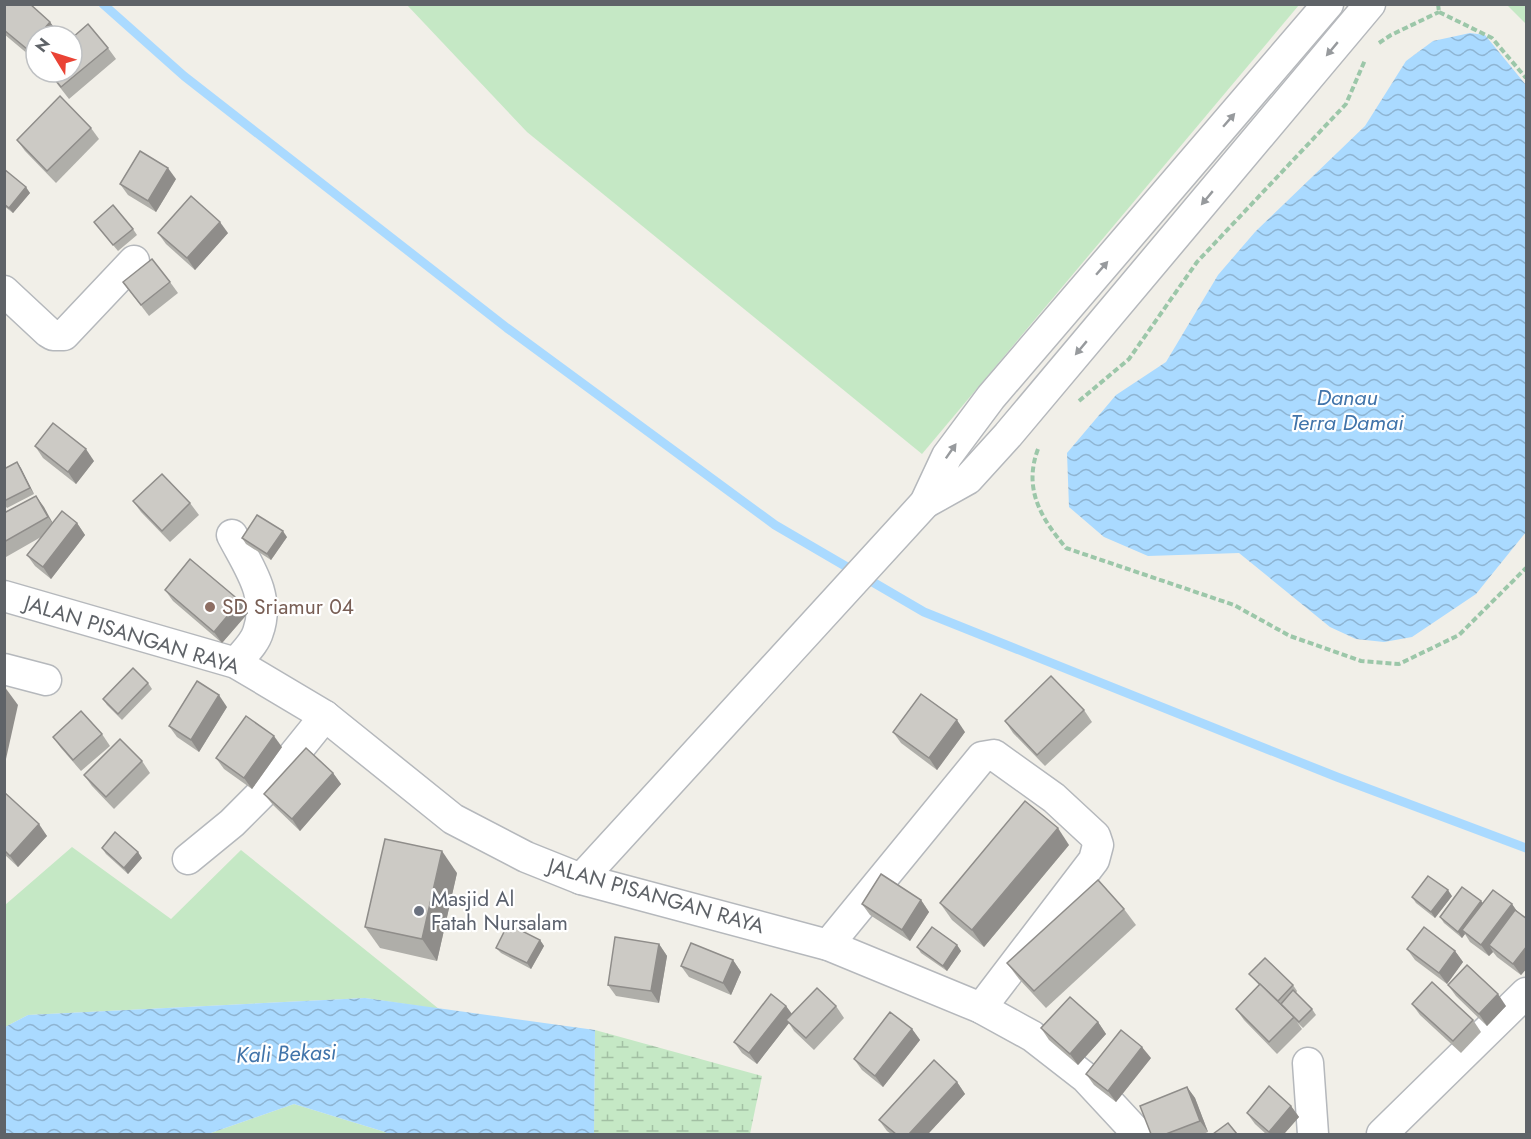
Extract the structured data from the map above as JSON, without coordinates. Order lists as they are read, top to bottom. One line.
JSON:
{"streets":{"street":["JALAN PISANGAN RAYA"]},"water":["Danau Terra Damai","Kali Bekasi"],"places":["SD Sriamur 04","Masjid Al Fatah Nursalam"],"north":"top left"}
